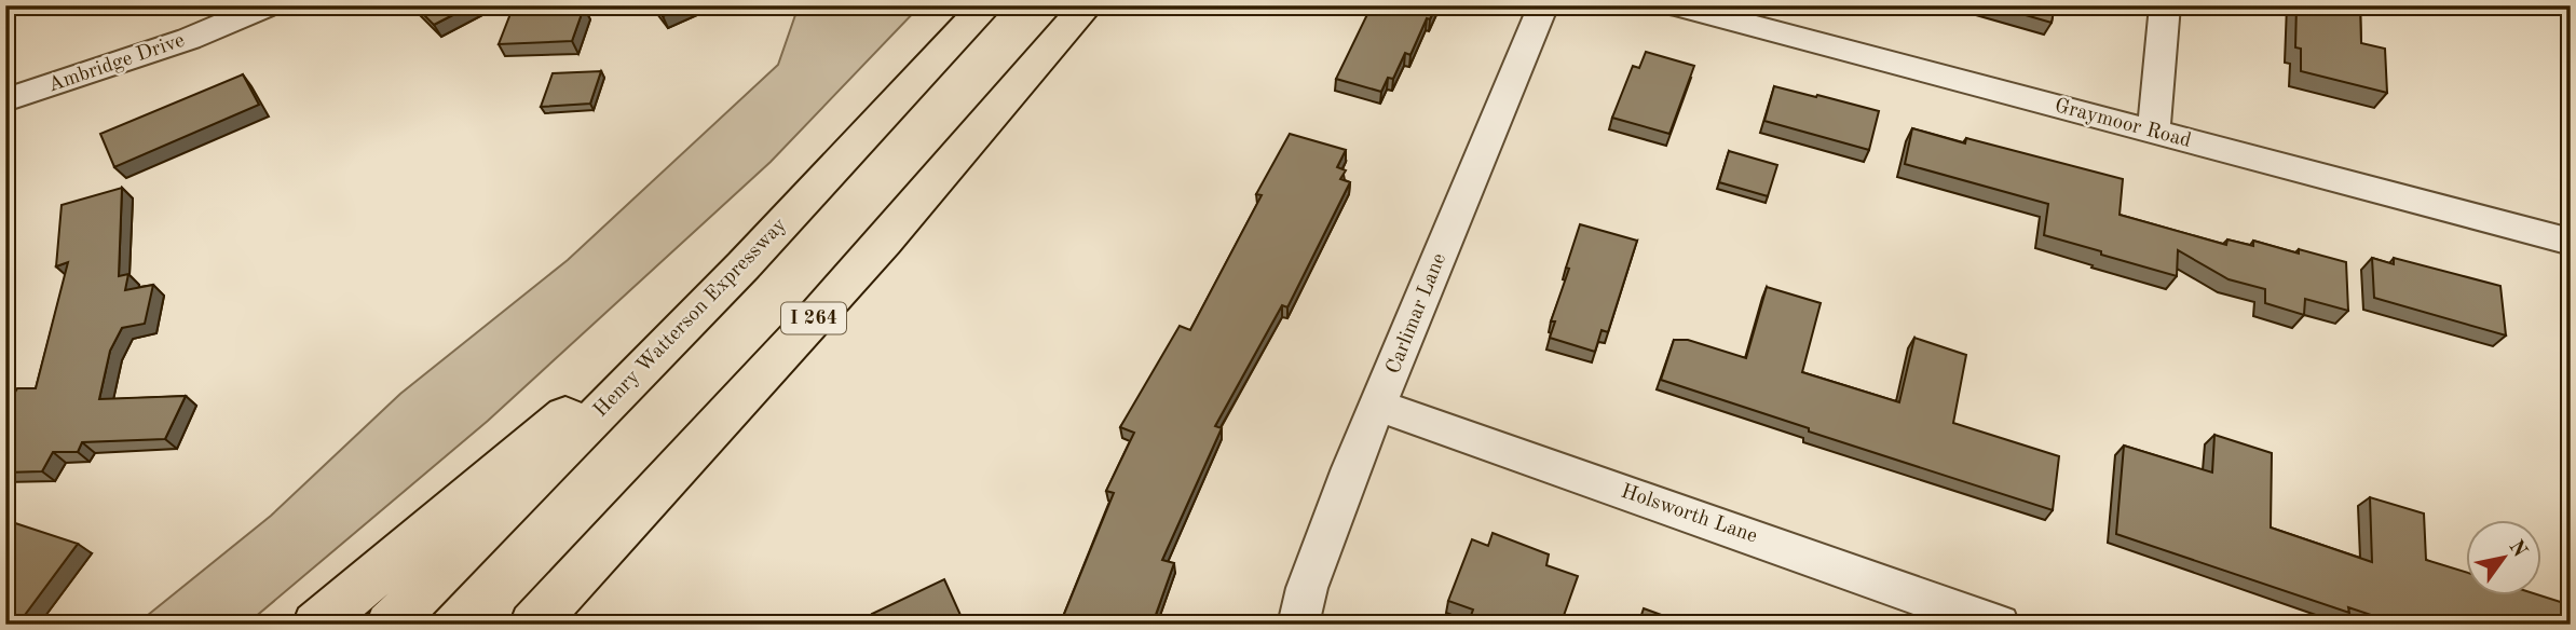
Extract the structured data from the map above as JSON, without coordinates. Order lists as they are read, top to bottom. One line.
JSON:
{"streets":{"highway":["Henry Watterson Expressway","I 264"],"street":["Ambridge Drive","Graymoor Road","Carlimar Lane","Holsworth Lane"]},"crossings":[["Carlimar Lane","Holsworth Lane"]],"north":"top right"}
